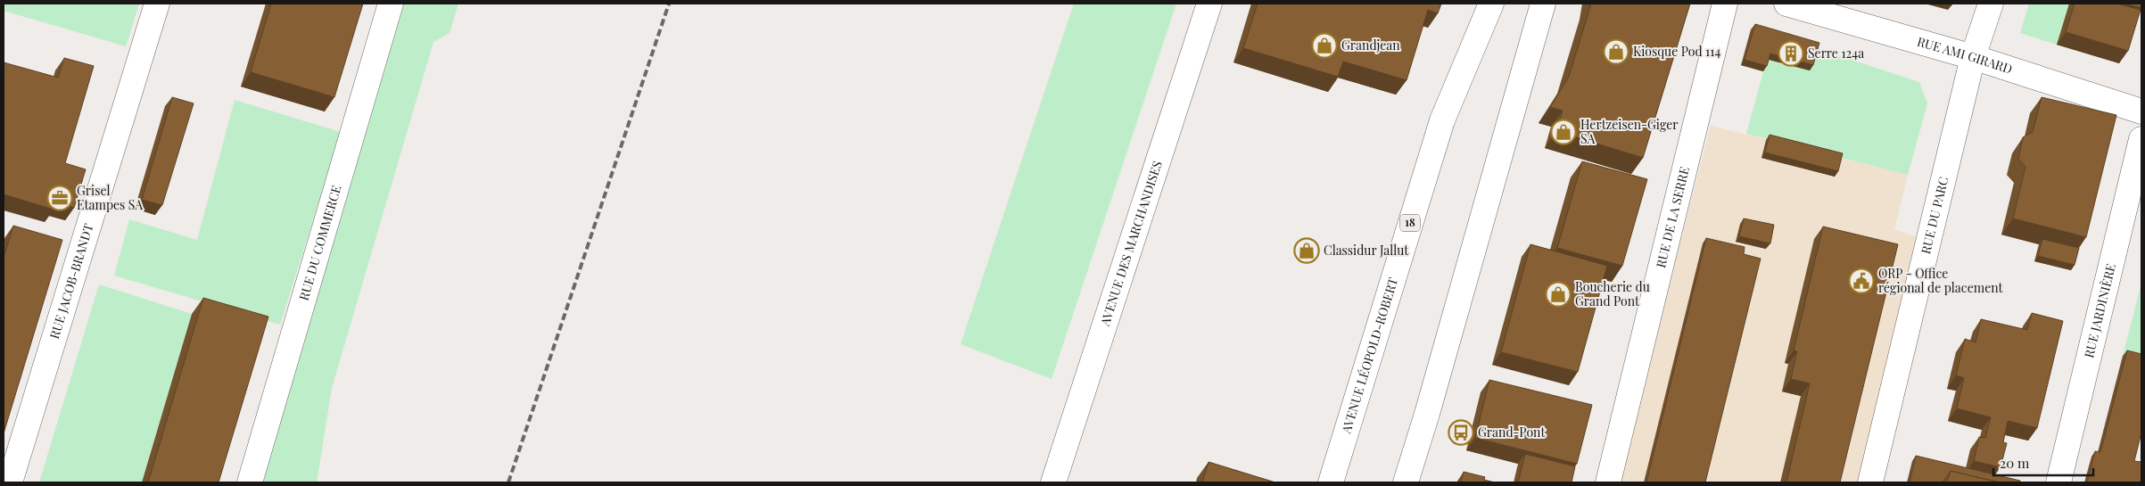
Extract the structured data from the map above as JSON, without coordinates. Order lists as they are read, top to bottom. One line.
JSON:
{"streets":{"street":["RUE AMI GIRARD","RUE DE LA SERRE","RUE DU PARC","18","AVENUE DES MARCHANDISES","RUE DU COMMERCE","RUE JACOB-BRANDT","RUE JARDINIÈRE","AVENUE LÉOPOLD-ROBERT"]},"crossings":[["RUE AMI GIRARD","RUE DU PARC"]],"places":{"shop":["Grandjean","Kiosque Pod 114","Hertzeisen-Giger SA","Classidur Jallut","Boucherie du Grand Pont"],"building":["Serre 124a"],"office":["Grisel Etampes SA"],"public building":["ORP - Office régional de placement"],"bus stop":["Grand-Pont"]},"scale_bar":"20 m"}
